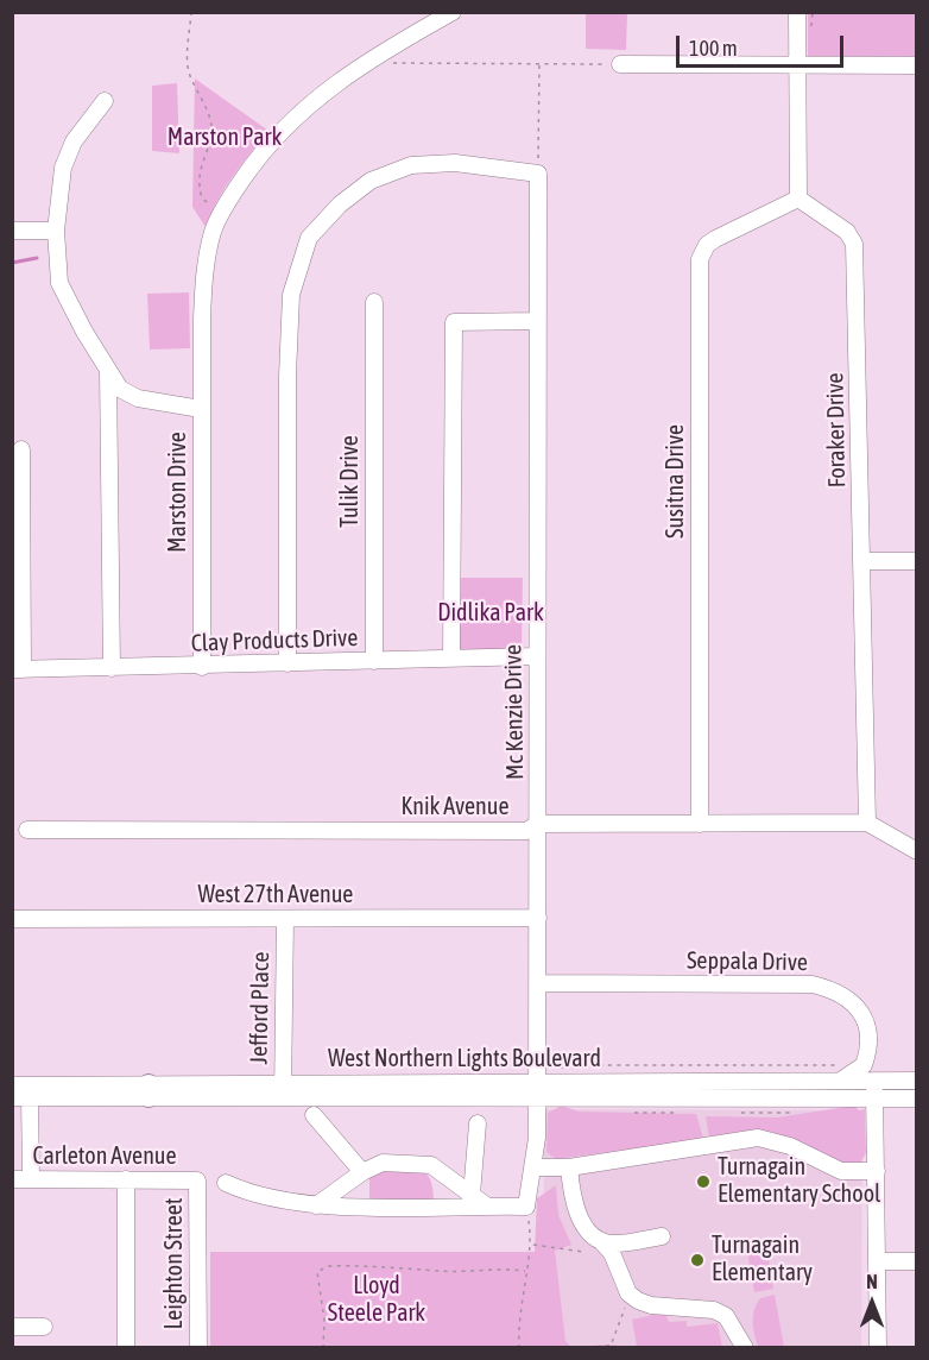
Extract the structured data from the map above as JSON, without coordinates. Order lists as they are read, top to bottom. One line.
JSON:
{"streets":{"street":["Foraker Drive","Tulik Drive","Susitna Drive","Marston Drive","Clay Products Drive","Mc Kenzie Drive","Knik Avenue","West 27th Avenue","Seppala Drive","Jefford Place","West Northern Lights Boulevard","Carleton Avenue","Leighton Street"]},"crossings":[["Foraker Drive","Susitna Drive"],["Foraker Drive","Knik Avenue"],["Tulik Drive","Clay Products Drive"],["Susitna Drive","Knik Avenue"],["Marston Drive","Clay Products Drive"],["Clay Products Drive","Mc Kenzie Drive"],["Mc Kenzie Drive","Knik Avenue"],["Mc Kenzie Drive","West 27th Avenue"],["Mc Kenzie Drive","Seppala Drive"],["Mc Kenzie Drive","West Northern Lights Boulevard"],["West 27th Avenue","Jefford Place"],["Seppala Drive","West Northern Lights Boulevard"],["Jefford Place","West Northern Lights Boulevard"],["Carleton Avenue","Leighton Street"]],"parks":["Marston Park","Didlika Park","Lloyd Steele Park"],"places":["Turnagain Elementary School","Turnagain Elementary"],"scale_bar":"100 m","north":"top"}
